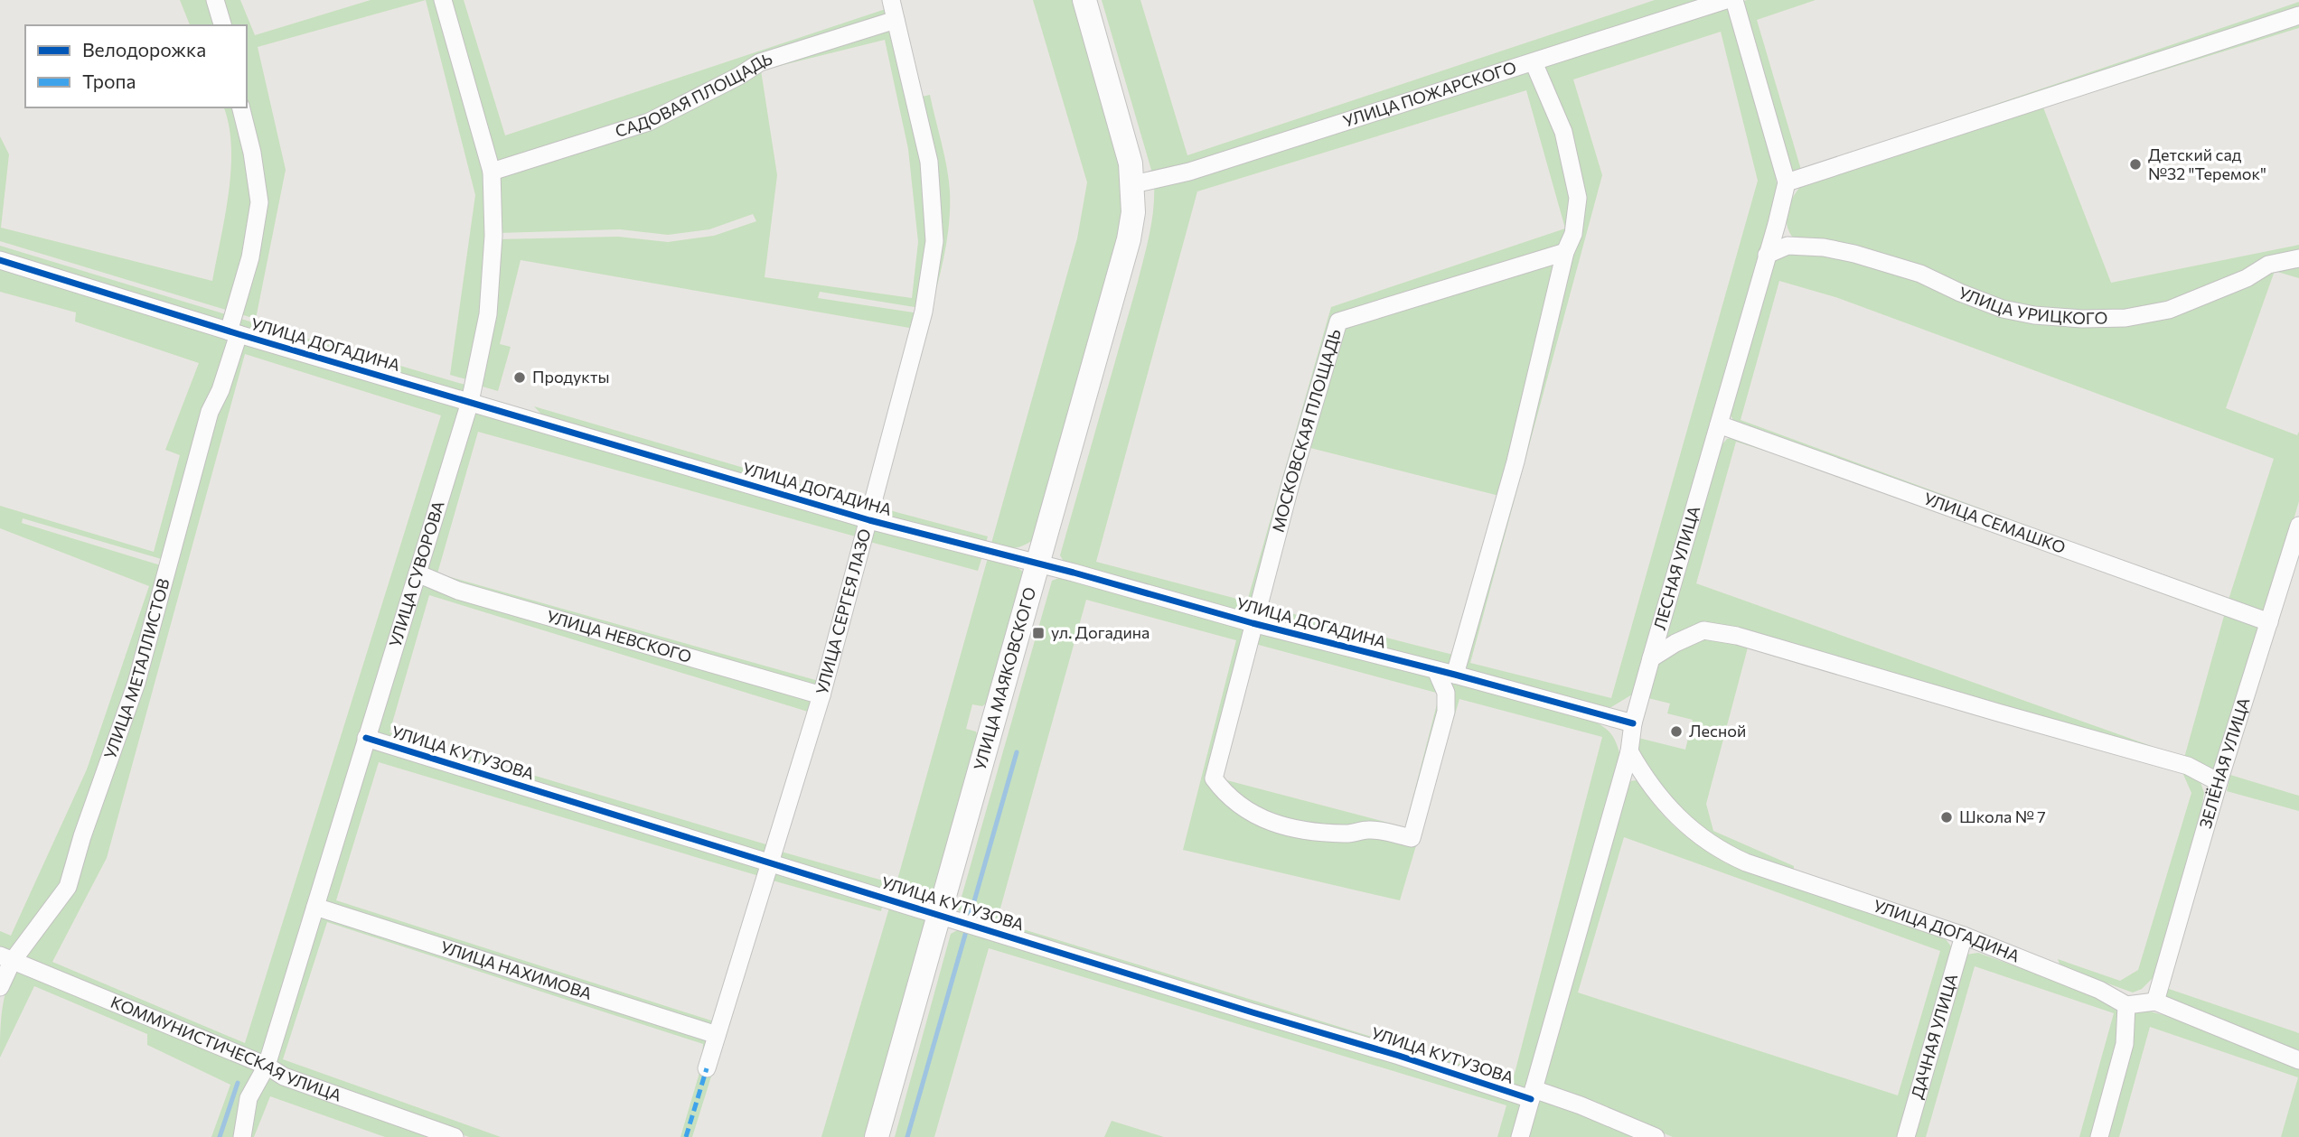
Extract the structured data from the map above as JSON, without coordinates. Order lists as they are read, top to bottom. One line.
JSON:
{"streets":{"main road":["УЛИЦА МАЯКОВСКОГО"],"street":["УЛИЦА ПОЖАРСКОГО","САДОВАЯ ПЛОЩАДЬ","УЛИЦА УРИЦКОГО","УЛИЦА ДОГАДИНА","МОСКОВСКАЯ ПЛОЩАДЬ","УЛИЦА СЕМАШКО","ЛЕСНАЯ УЛИЦА","УЛИЦА СУВОРОВА","УЛИЦА СЕРГЕЯ ЛАЗО","УЛИЦА НЕВСКОГО","УЛИЦА МЕТАЛЛИСТОВ","УЛИЦА КУТУЗОВА","ЗЕЛЁНАЯ УЛИЦА","УЛИЦА НАХИМОВА","ДАЧНАЯ УЛИЦА","КОММУНИСТИЧЕСКАЯ УЛИЦА"]},"crossings":[["УЛИЦА ПОЖАРСКОГО","УЛИЦА МАЯКОВСКОГО"],["САДОВАЯ ПЛОЩАДЬ","УЛИЦА СУВОРОВА"],["САДОВАЯ ПЛОЩАДЬ","УЛИЦА СЕРГЕЯ ЛАЗО"],["УЛИЦА УРИЦКОГО","ЛЕСНАЯ УЛИЦА"],["УЛИЦА ДОГАДИНА","МОСКОВСКАЯ ПЛОЩАДЬ"],["УЛИЦА ДОГАДИНА","ЛЕСНАЯ УЛИЦА"],["УЛИЦА ДОГАДИНА","УЛИЦА СУВОРОВА"],["УЛИЦА ДОГАДИНА","УЛИЦА СЕРГЕЯ ЛАЗО"],["УЛИЦА ДОГАДИНА","УЛИЦА МЕТАЛЛИСТОВ"],["УЛИЦА ДОГАДИНА","УЛИЦА МАЯКОВСКОГО"],["УЛИЦА ДОГАДИНА","ДАЧНАЯ УЛИЦА"],["УЛИЦА СЕМАШКО","ЛЕСНАЯ УЛИЦА"],["УЛИЦА СЕМАШКО","ЗЕЛЁНАЯ УЛИЦА"],["ЛЕСНАЯ УЛИЦА","УЛИЦА КУТУЗОВА"],["УЛИЦА СУВОРОВА","УЛИЦА НЕВСКОГО"],["УЛИЦА СУВОРОВА","УЛИЦА КУТУЗОВА"],["УЛИЦА СУВОРОВА","УЛИЦА НАХИМОВА"],["УЛИЦА СУВОРОВА","КОММУНИСТИЧЕСКАЯ УЛИЦА"],["УЛИЦА СЕРГЕЯ ЛАЗО","УЛИЦА НЕВСКОГО"],["УЛИЦА СЕРГЕЯ ЛАЗО","УЛИЦА КУТУЗОВА"],["УЛИЦА СЕРГЕЯ ЛАЗО","УЛИЦА НАХИМОВА"],["УЛИЦА МЕТАЛЛИСТОВ","КОММУНИСТИЧЕСКАЯ УЛИЦА"],["УЛИЦА МАЯКОВСКОГО","УЛИЦА КУТУЗОВА"]],"places":{"other":["Детский сад №32 \"Теремок\"","Продукты","Лесной","Школа № 7"],"transit":["ул. Догадина"]},"legend":["Велодорожка","Тропа"]}
